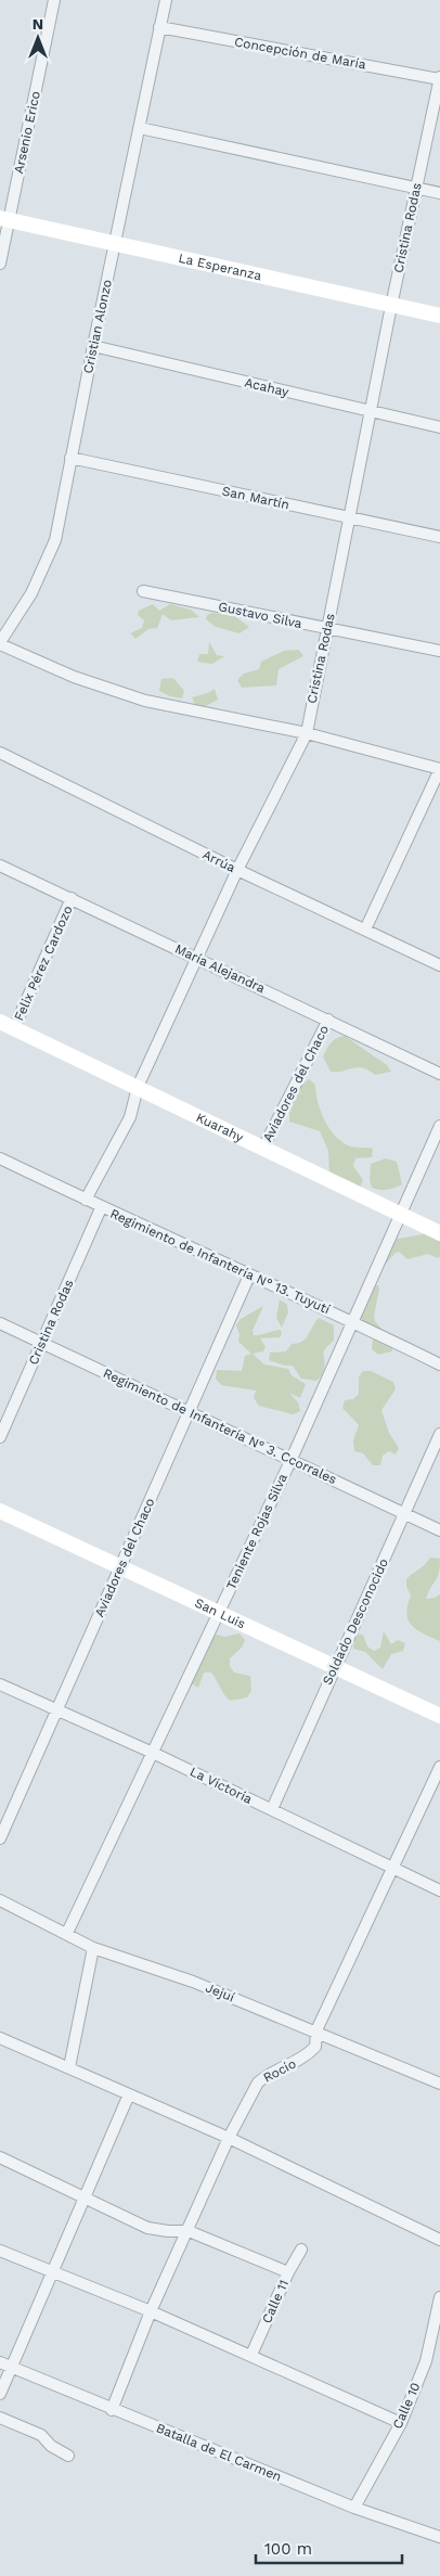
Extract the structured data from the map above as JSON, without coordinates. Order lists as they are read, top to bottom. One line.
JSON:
{"streets":{"street":["Concepción de María","Arsenio Erico","Cristina Rodas","La Esperanza","Cristian Alonzo","Acahay","San Martín","Gustavo Silva","Arrúa","Felix Pérez Cardozo","María Alejandra","Aviadores del Chaco","Kuarahy","Regimiento de Infantería N° 13. Tuyutí","Regimiento de Infantería N° 3. Ccorrales","Teniente Rojas Silva","San Luis","Soldado Desconocido","La Victoria","Jejuí","Rocío","Calle 11","Calle 10","Batalla de El Carmen"]},"crossings":[["Concepción de María","Cristina Rodas"],["Concepción de María","Cristian Alonzo"],["Arsenio Erico","La Esperanza"],["Cristina Rodas","La Esperanza"],["Cristina Rodas","Acahay"],["Cristina Rodas","San Martín"],["Cristina Rodas","Gustavo Silva"],["Cristina Rodas","Arrúa"],["Cristina Rodas","María Alejandra"],["Cristina Rodas","Kuarahy"],["Cristina Rodas","Regimiento de Infantería N° 13. Tuyutí"],["Cristina Rodas","Regimiento de Infantería N° 3. Ccorrales"],["La Esperanza","Cristian Alonzo"],["Cristian Alonzo","Acahay"],["Cristian Alonzo","San Martín"],["Felix Pérez Cardozo","María Alejandra"],["Felix Pérez Cardozo","Kuarahy"],["María Alejandra","Aviadores del Chaco"],["Aviadores del Chaco","Kuarahy"],["Aviadores del Chaco","Regimiento de Infantería N° 13. Tuyutí"],["Aviadores del Chaco","Regimiento de Infantería N° 3. Ccorrales"],["Aviadores del Chaco","San Luis"],["Aviadores del Chaco","La Victoria"],["Kuarahy","Teniente Rojas Silva"],["Regimiento de Infantería N° 13. Tuyutí","Teniente Rojas Silva"],["Regimiento de Infantería N° 3. Ccorrales","Teniente Rojas Silva"],["Regimiento de Infantería N° 3. Ccorrales","Soldado Desconocido"],["Teniente Rojas Silva","San Luis"],["Teniente Rojas Silva","La Victoria"],["Teniente Rojas Silva","Jejuí"],["San Luis","Soldado Desconocido"],["Soldado Desconocido","La Victoria"],["La Victoria","Rocío"],["Jejuí","Rocío"],["Rocío","Batalla de El Carmen"],["Calle 10","Batalla de El Carmen"]],"scale_bar":"100 m","north":"top"}
